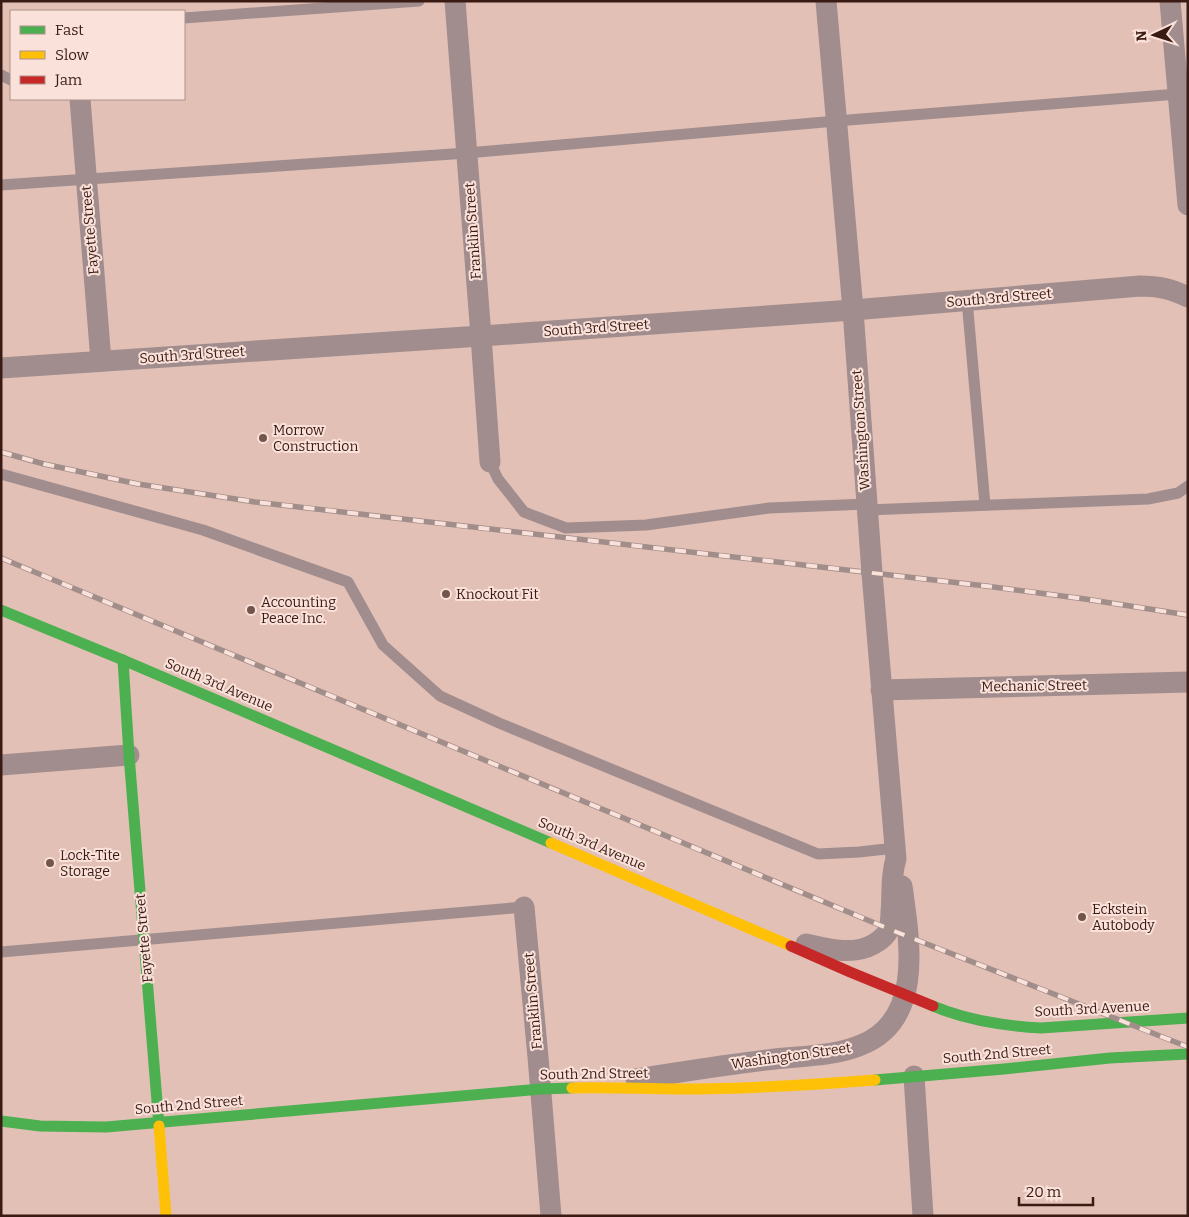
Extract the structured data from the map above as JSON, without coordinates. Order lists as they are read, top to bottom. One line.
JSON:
{"streets":{"main road":["Fayette Street","South 3rd Avenue","South 2nd Street"],"street":["Franklin Street","South 3rd Street","Washington Street","Mechanic Street"]},"crossings":[["Fayette Street","South 3rd Street"],["Fayette Street","South 3rd Avenue"],["Fayette Street","South 2nd Street"],["Franklin Street","South 3rd Street"],["Franklin Street","South 2nd Street"],["South 3rd Street","Washington Street"],["Washington Street","South 3rd Avenue"],["Washington Street","Mechanic Street"],["Washington Street","South 2nd Street"]],"places":["Morrow Construction","Knockout Fit","Accounting Peace Inc.","Lock-Tite Storage","Eckstein Autobody"],"legend":["Fast","Slow","Jam"],"scale_bar":"20 m","north":"left"}
